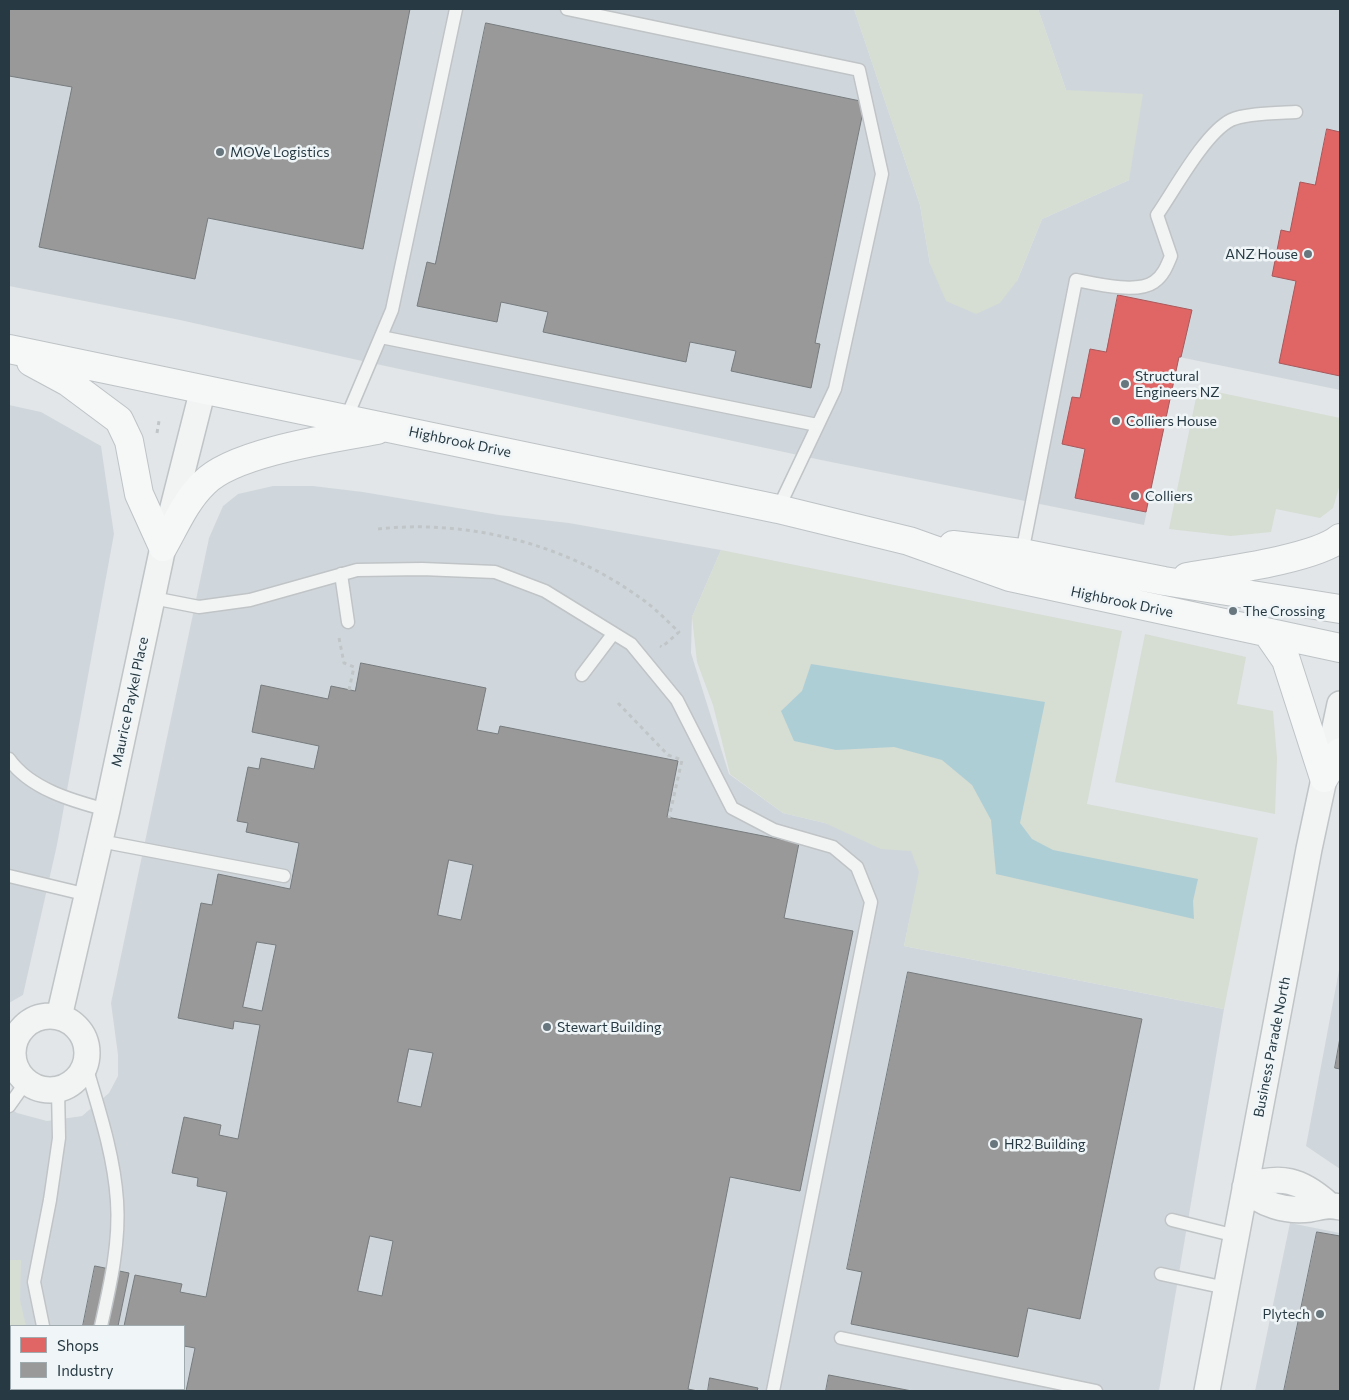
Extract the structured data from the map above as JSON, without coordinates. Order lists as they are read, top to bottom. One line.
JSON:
{"streets":{"main road":["Highbrook Drive"],"street":["Maurice Paykel Place","Business Parade North"]},"crossings":[["Highbrook Drive","Maurice Paykel Place"]],"places":["MOVe Logistics","ANZ House","Structural Engineers NZ","Colliers House","Colliers","The Crossing","Stewart Building","HR2 Building","Plytech"],"legend":["Shops","Industry"]}
